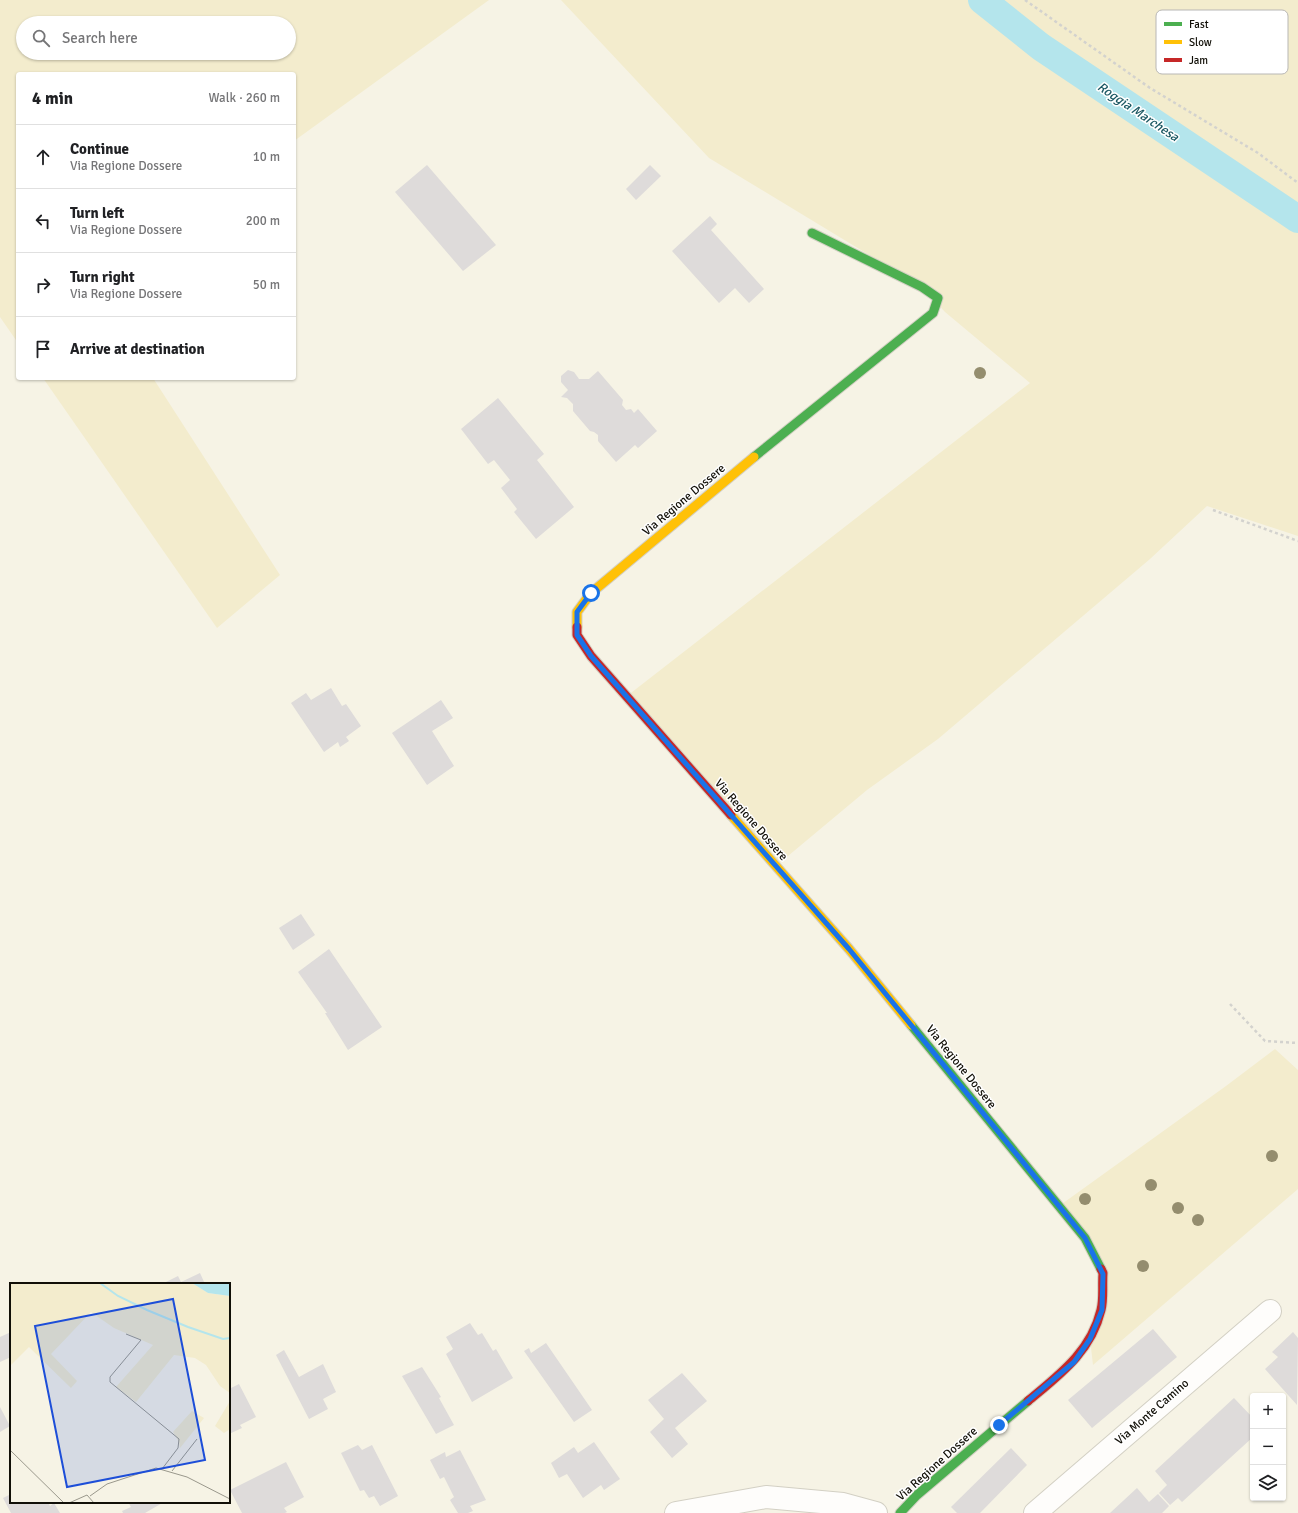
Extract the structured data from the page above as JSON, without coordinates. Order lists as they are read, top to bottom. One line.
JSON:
{"streets":{"street":["Via Regione Dossere","Via Monte Camino"]},"water":["Roggia Marchesa"],"legend":["Fast","Slow","Jam"],"page":{"search":"Search here","heading":["4 min","Walk · 260 m"],"list":[["Continue","Via Regione Dossere","10 m"],["Turn left","Via Regione Dossere","200 m"],["Turn right","Via Regione Dossere","50 m"],"Arrive at destination"],"map_buttons":["+","−"]}}
